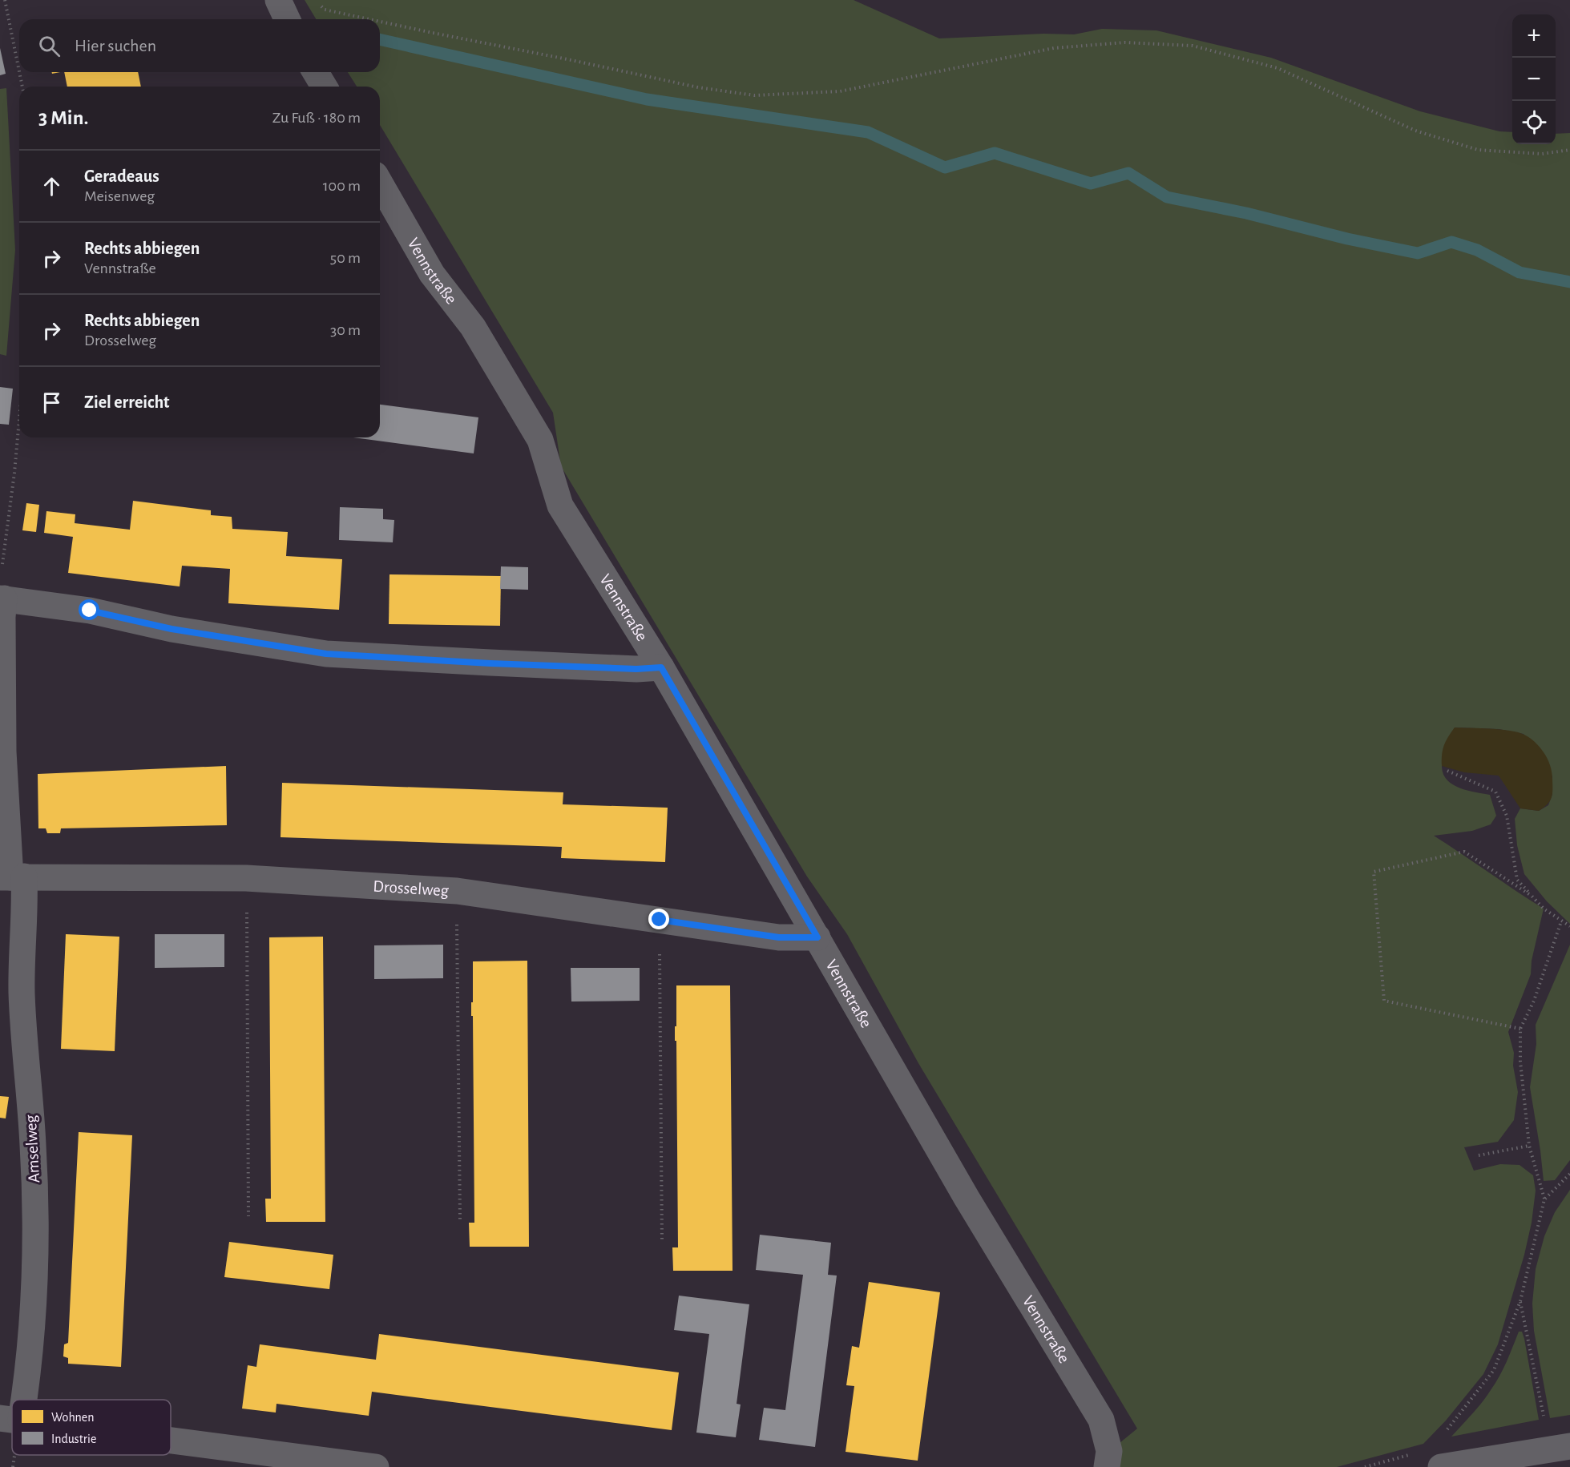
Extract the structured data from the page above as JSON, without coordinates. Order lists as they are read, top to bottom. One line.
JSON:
{"streets":{"street":["Vennstraße","Drosselweg","Amselweg"]},"crossings":[["Vennstraße","Drosselweg"],["Drosselweg","Amselweg"]],"legend":["Wohnen","Industrie"],"page":{"map_buttons":["+","−"],"search":"Hier suchen","heading":["3 Min.","Zu Fuß · 180 m"],"list":[["Geradeaus","Meisenweg","100 m"],["Rechts abbiegen","Vennstraße","50 m"],["Rechts abbiegen","Drosselweg","30 m"],"Ziel erreicht"]}}
